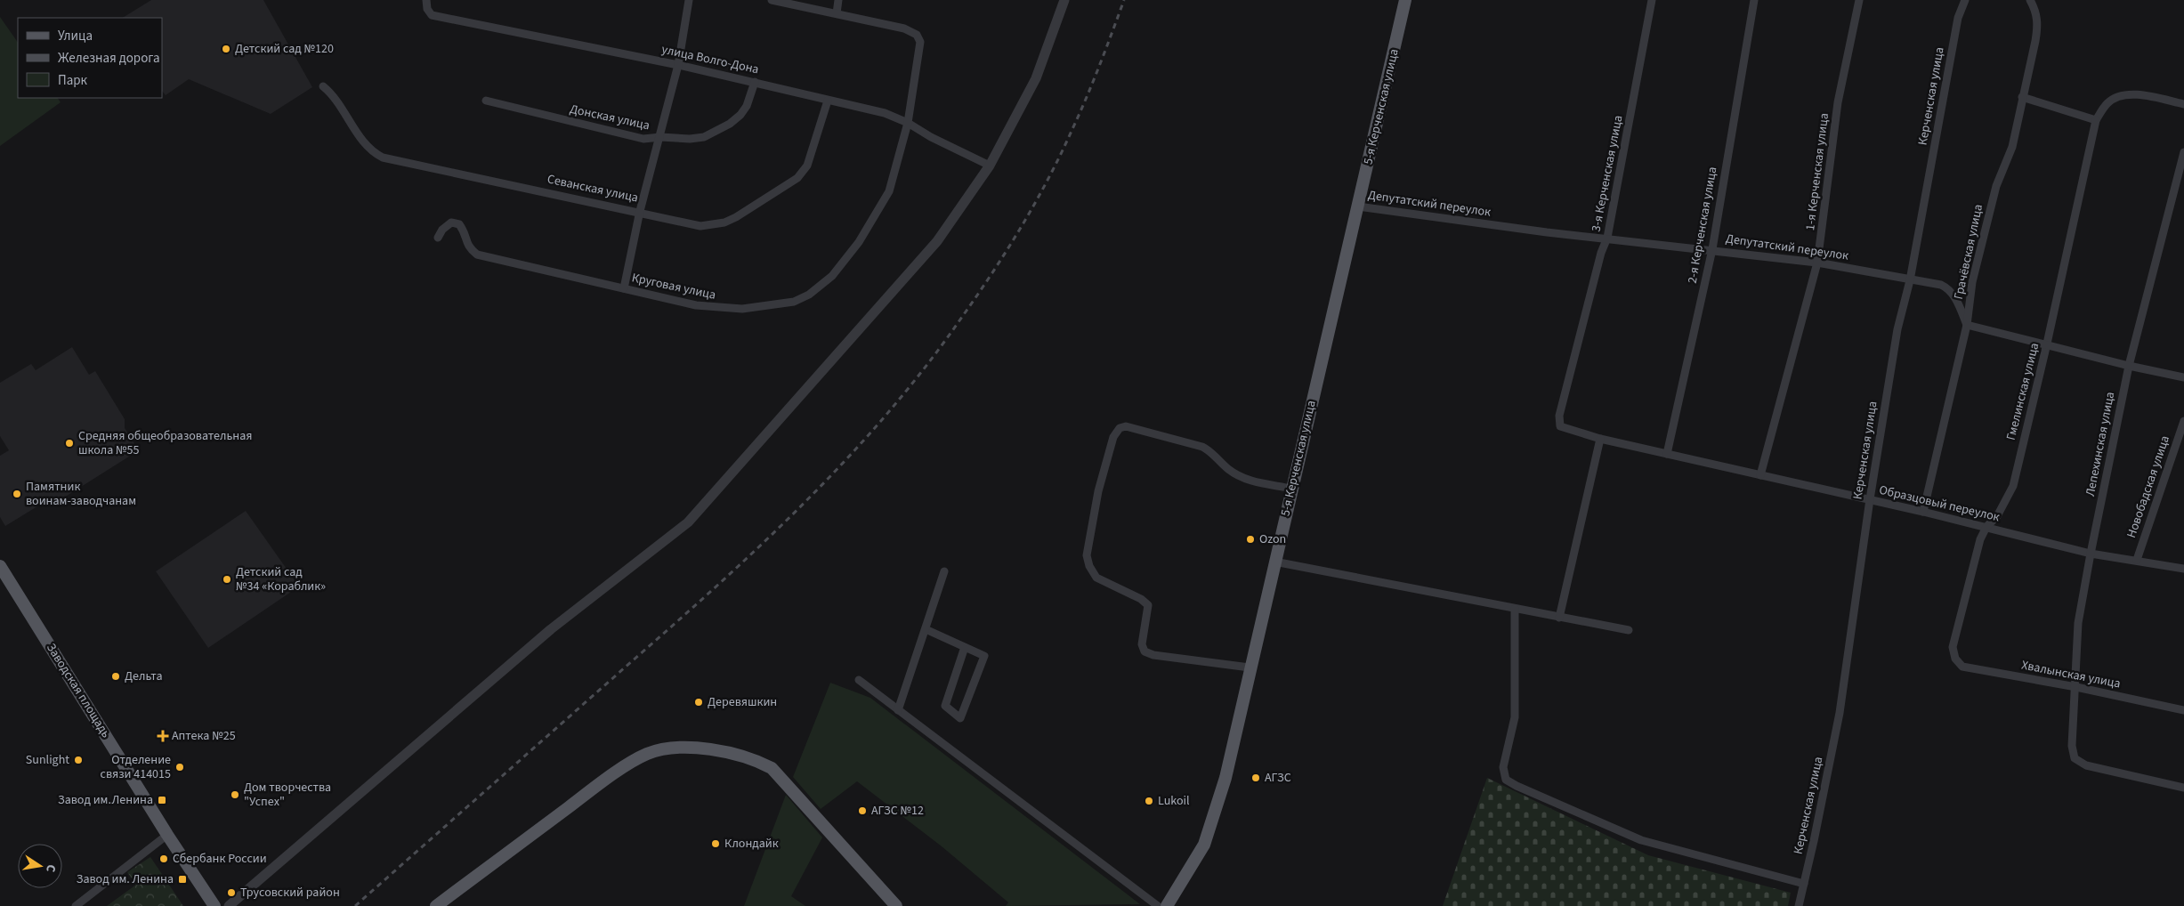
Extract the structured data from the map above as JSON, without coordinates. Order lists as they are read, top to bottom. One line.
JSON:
{"streets":{"main road":["5-я Керченская улица","Заводская площадь"],"street":["улица Волго-Дона","Керченская улица","Донская улица","1-я Керченская улица","3-я Керченская улица","Севанская улица","Депутатский переулок","2-я Керченская улица","Грачёвская улица","Круговая улица","Гмелинская улица","Лепехинская улица","Новобадская улица","Образцовый переулок","Хвалынская улица"]},"crossings":[["улица Волго-Дона","Донская улица"],["улица Волго-Дона","Севанская улица"],["улица Волго-Дона","Круговая улица"],["Керченская улица","Депутатский переулок"],["Керченская улица","Образцовый переулок"],["5-я Керченская улица","Депутатский переулок"],["1-я Керченская улица","Депутатский переулок"],["1-я Керченская улица","Образцовый переулок"],["3-я Керченская улица","Депутатский переулок"],["3-я Керченская улица","Образцовый переулок"],["Депутатский переулок","2-я Керченская улица"],["Депутатский переулок","Грачёвская улица"],["2-я Керченская улица","Образцовый переулок"],["Грачёвская улица","Образцовый переулок"],["Гмелинская улица","Образцовый переулок"],["Гмелинская улица","Хвалынская улица"],["Лепехинская улица","Образцовый переулок"],["Лепехинская улица","Хвалынская улица"],["Новобадская улица","Образцовый переулок"]],"places":{"other":["Детский сад №120","Средняя общеобразовательная школа №55","Памятник воинам-заводчанам","Ozon","Детский сад №34 «Кораблик»","Дельта","Деревяшкин","Sunlight","Отделение связи 414015","АГЗС","Дом творчества \"Успех\"","Lukoil","АГЗС №12","Клондайк","Сбербанк России","Трусовский район"],"health":["Аптека №25"],"transit":["Завод им.Ленина","Завод им. Ленина"]},"legend":["Улица","Железная дорога","Парк"],"north":"right"}
